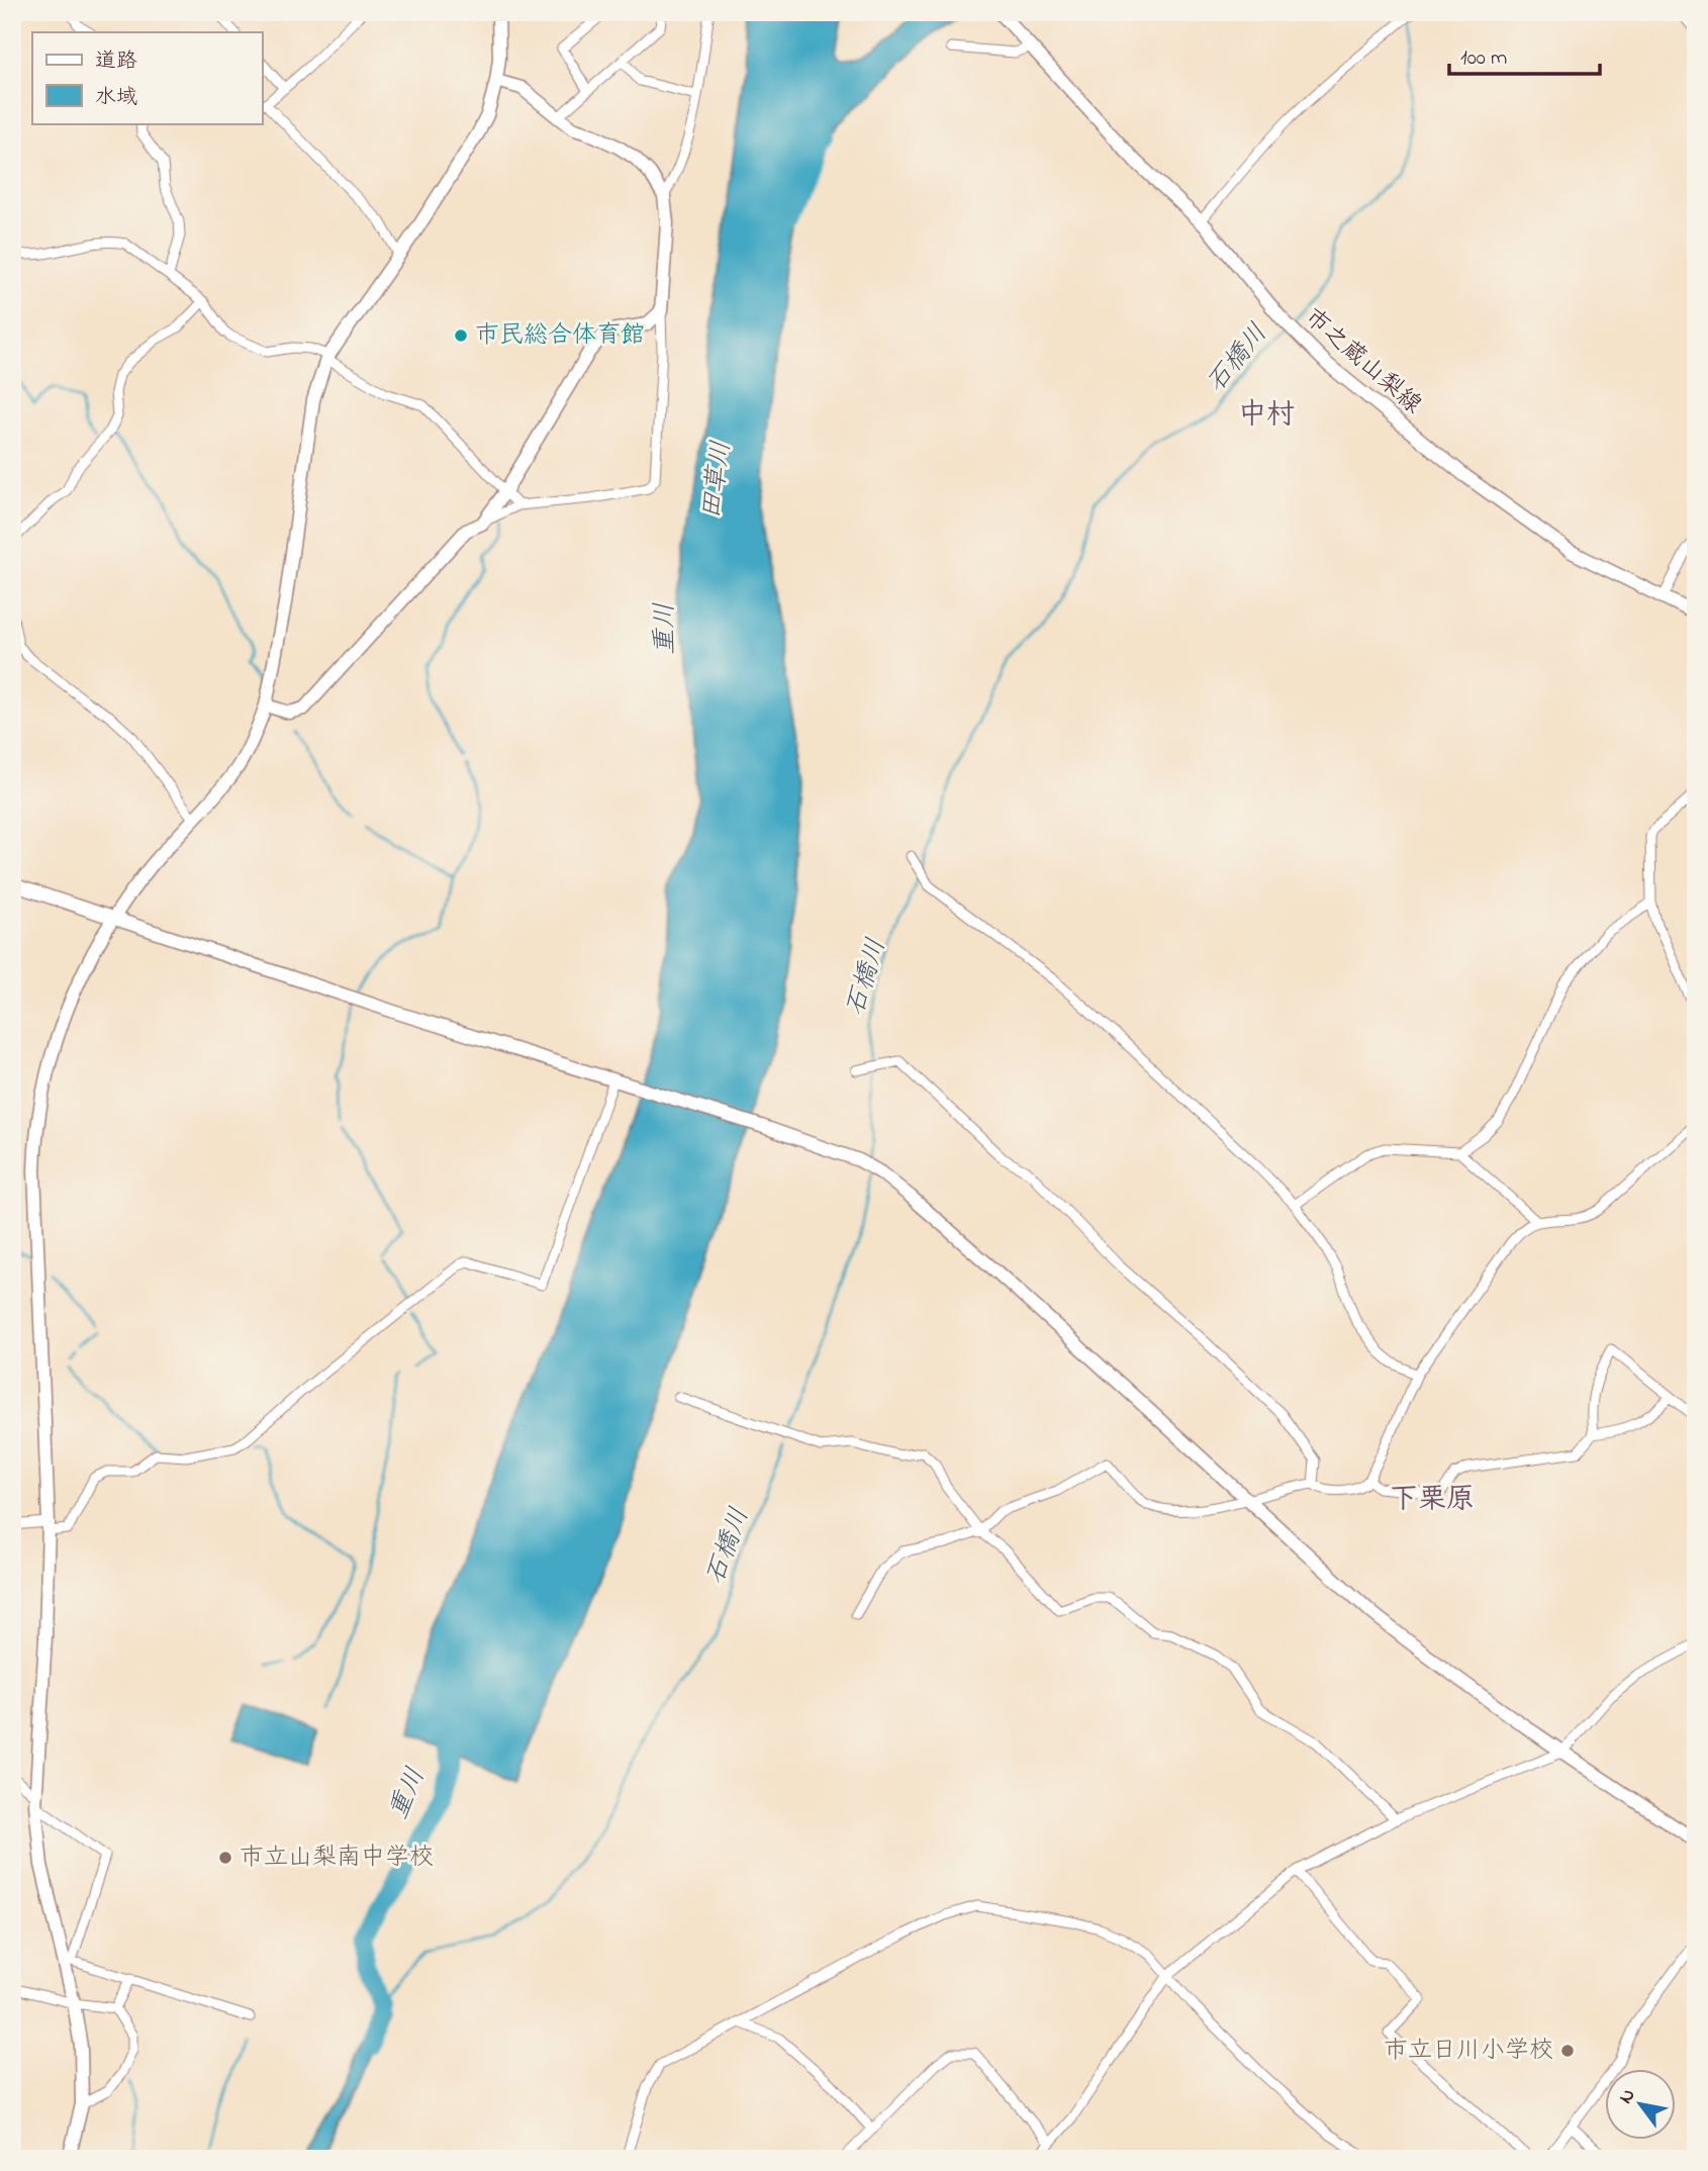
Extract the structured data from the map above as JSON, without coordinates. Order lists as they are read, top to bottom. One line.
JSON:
{"streets":{"street":["市之蔵山梨線"]},"districts":["中村","下栗原"],"water":["石橋川","田草川","重川"],"places":["市民総合体育館","市立山梨南中学校","市立日川小学校"],"legend":["道路","水域"],"scale_bar":"100 m","north":"top left"}
